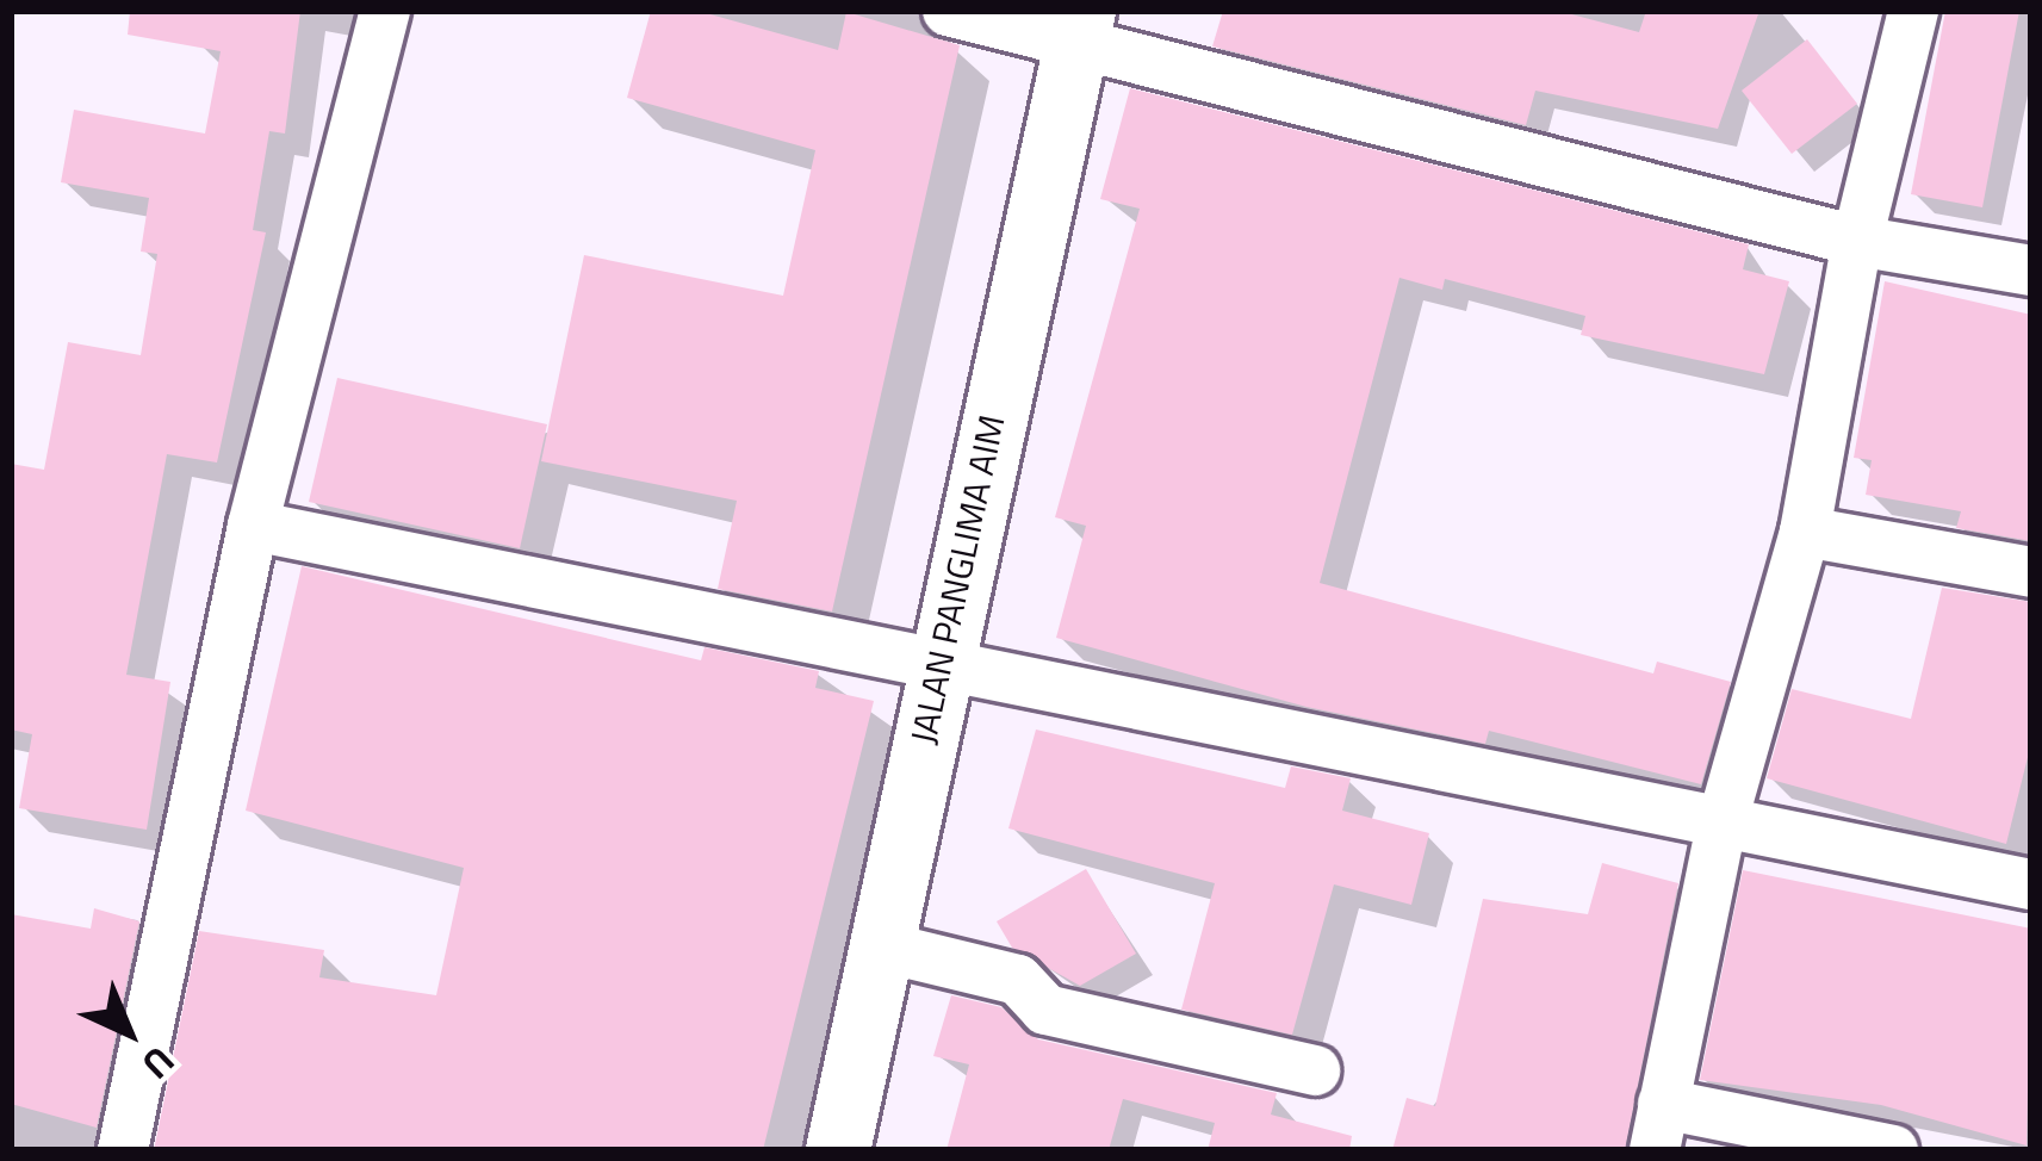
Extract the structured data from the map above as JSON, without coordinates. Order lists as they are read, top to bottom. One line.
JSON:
{"streets":{"street":["JALAN PANGLIMA AIM"]},"north":"bottom right"}
